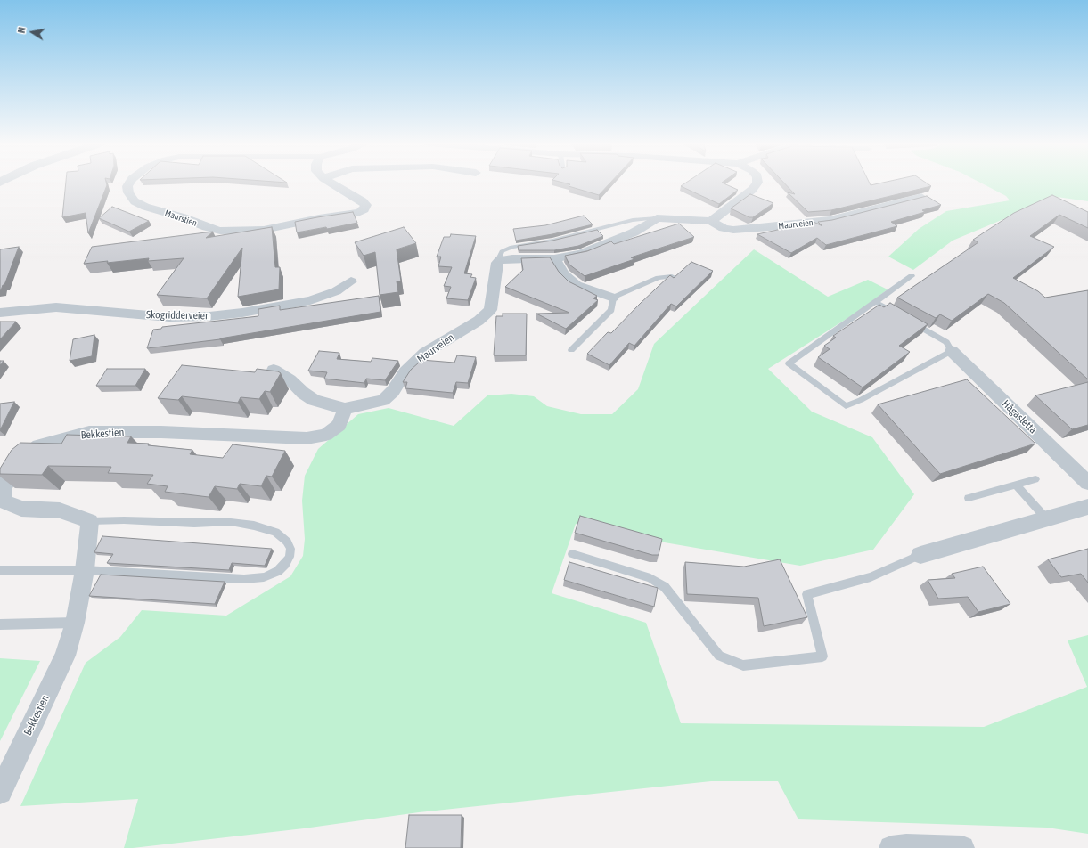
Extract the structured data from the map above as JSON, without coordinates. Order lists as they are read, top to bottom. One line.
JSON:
{"streets":{"street":["Maurstien","Maurveien","Skogridderveien","Hågasletta","Bekkestien"]},"crossings":[["Maurveien","Bekkestien"]],"north":"left"}
